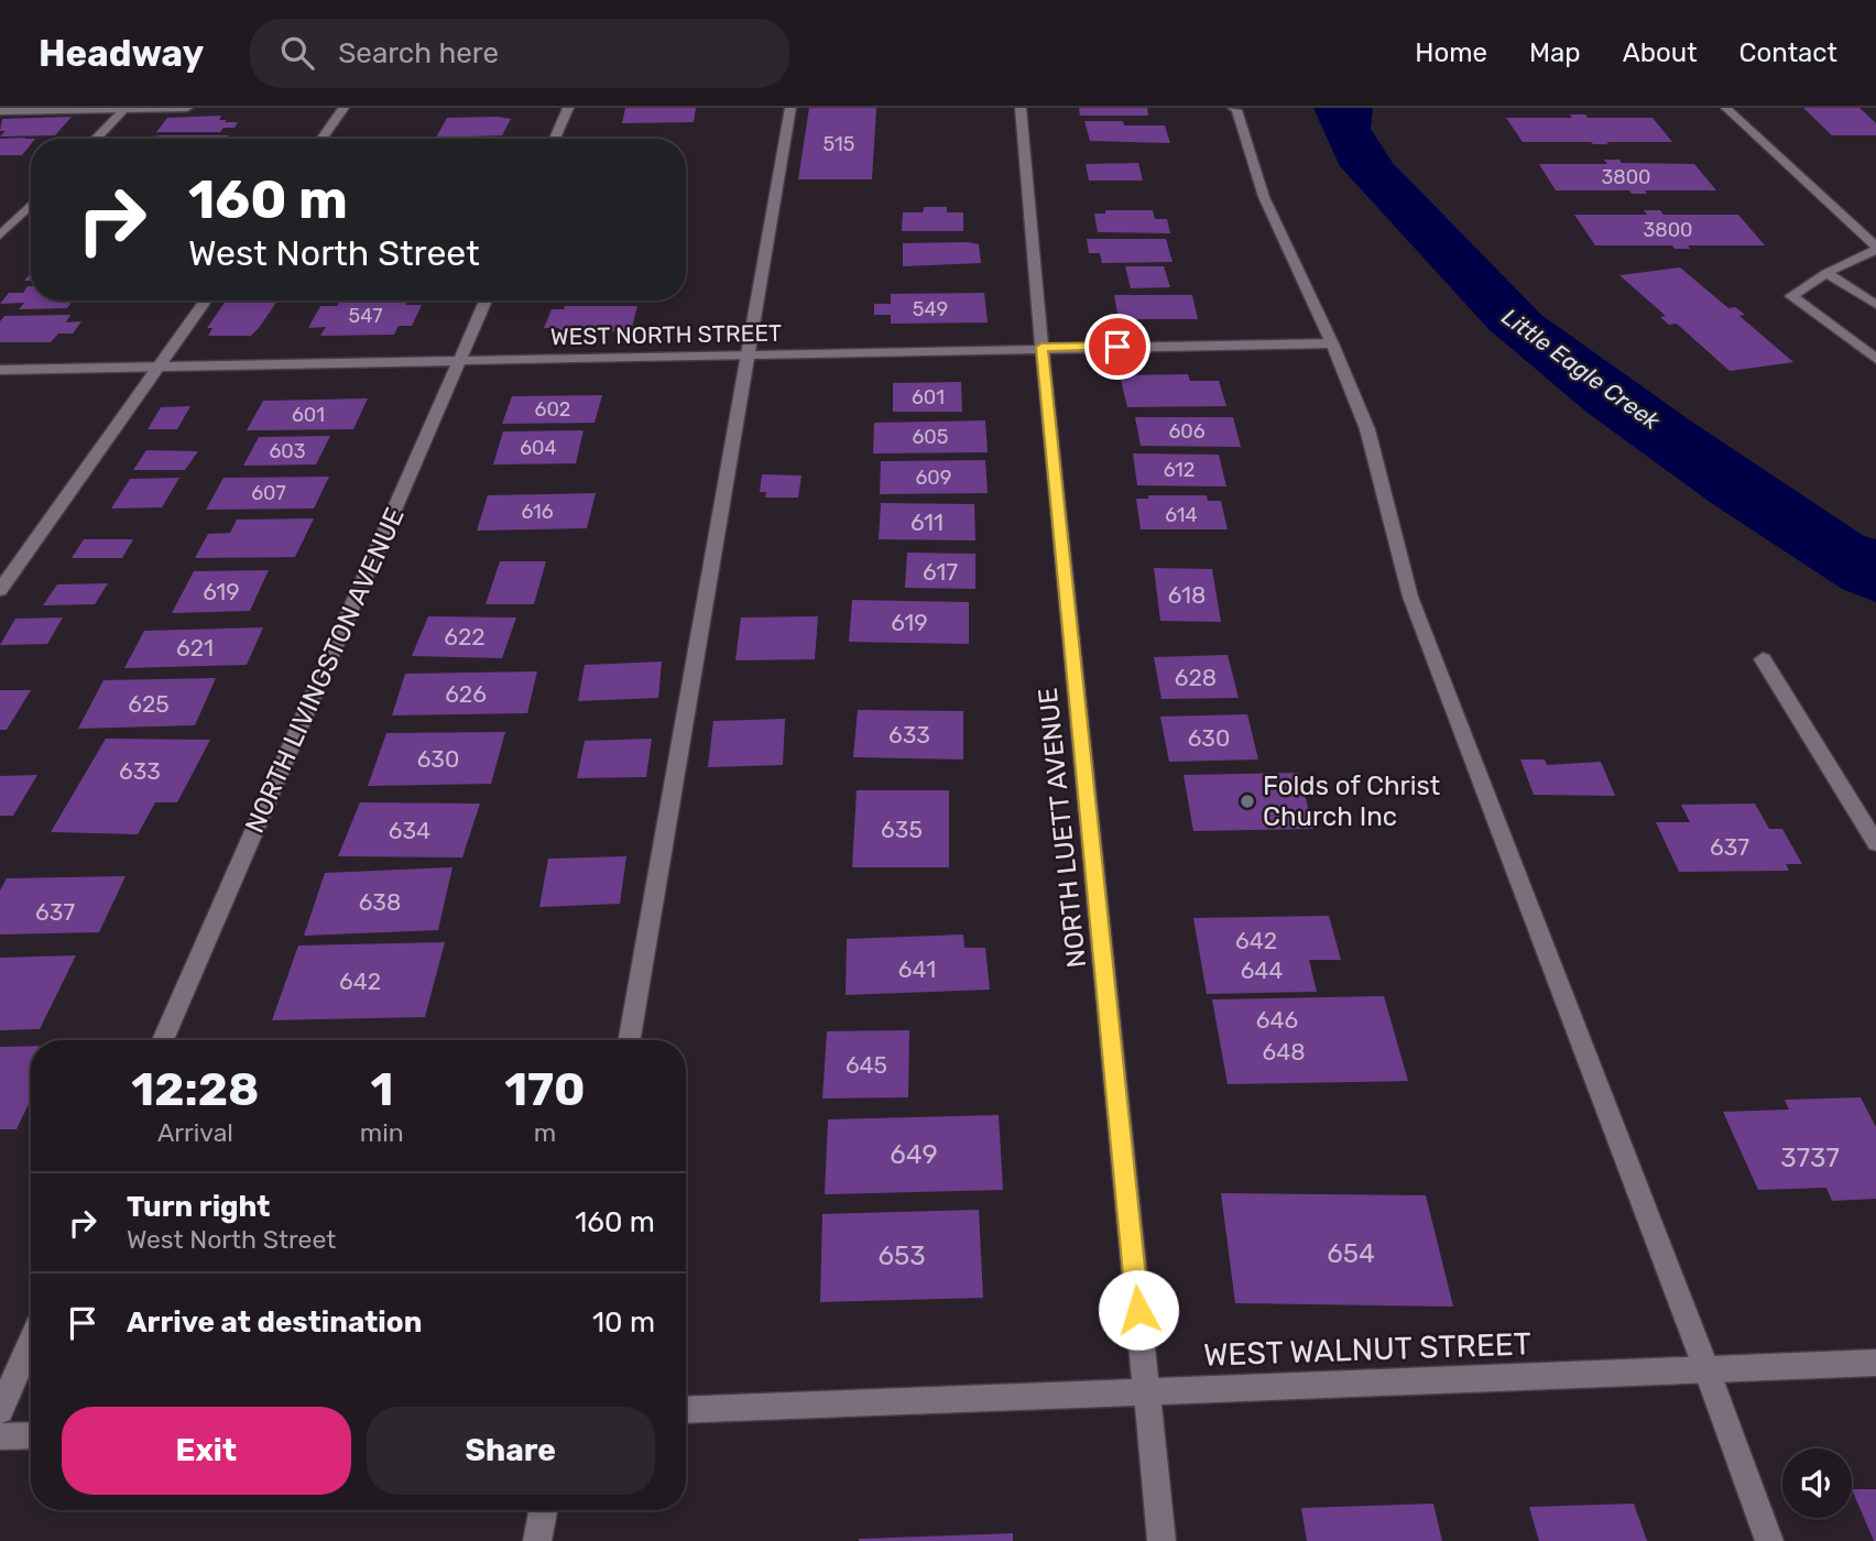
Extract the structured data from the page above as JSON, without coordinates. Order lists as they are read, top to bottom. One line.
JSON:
{"streets":{"street":["WEST NORTH STREET","NORTH LIVINGSTON AVENUE","NORTH LUETT AVENUE","WEST WALNUT STREET"]},"crossings":[["WEST NORTH STREET","NORTH LIVINGSTON AVENUE"],["WEST NORTH STREET","NORTH LUETT AVENUE"],["NORTH LUETT AVENUE","WEST WALNUT STREET"]],"water":["Little Eagle Creek"],"places":["Folds of Christ Church Inc"],"house_numbers":["515","3800","3800","549","547","601","602","601","606","605","604","603","612","609","607","616","614","611","617","619","618","619","622","621","628","626","625","633","630","630","633","635","634","637","638","637","642","641","644","642","646","648","645","649","3737","654","653"],"page":{"header":"Headway","search":"Search here","nav":["Home","Map","About","Contact"],"turn":["160 m","West North Street"],"eta":["12:28","Arrival","1","min","170","m"],"list":[{"name":"Turn right","note":"West North Street","value":"160 m"},{"name":"Arrive at destination","value":"10 m"}],"buttons":["Exit","Share"]}}
